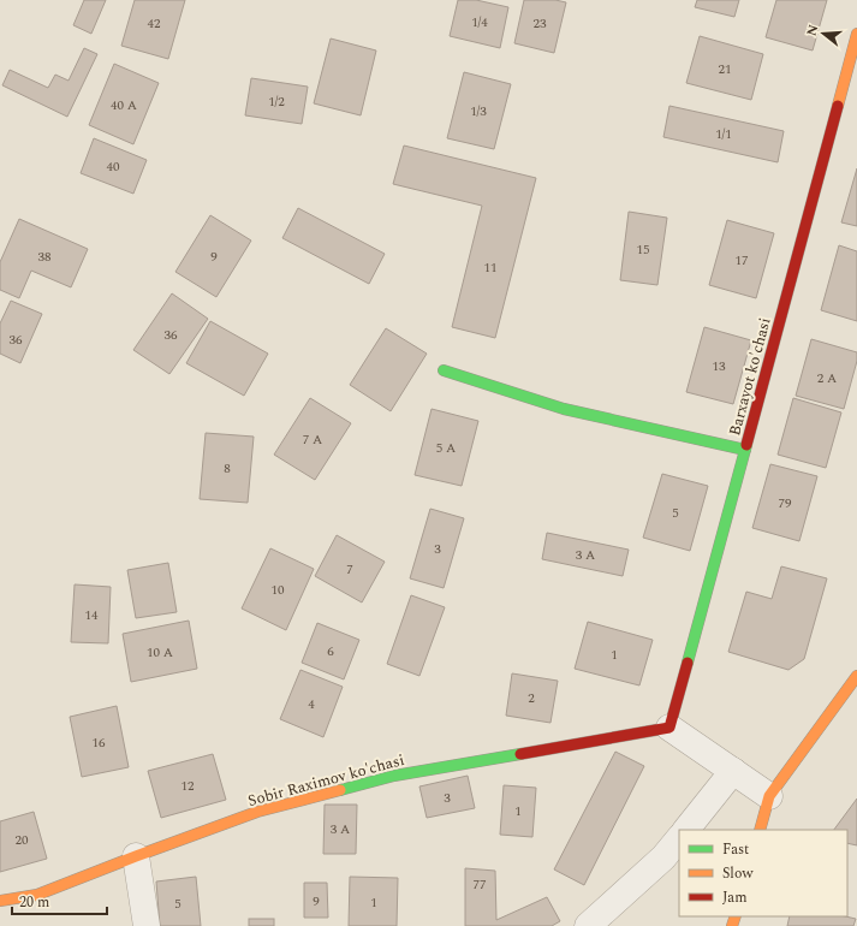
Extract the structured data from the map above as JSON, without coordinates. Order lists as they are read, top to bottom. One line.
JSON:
{"streets":{"street":["Barxayot ko'chasi","Sobir Raximov ko'chasi"]},"crossings":[["Barxayot ko'chasi","Sobir Raximov ko'chasi"]],"house_numbers":["1/4","42","23","21","1/2","40 А","1/3","1/1","40","15","38","9","17","11","36","36","13","2 А","7 А","5 А","8","79","5","3","3 А","7","10","14","6","10 А","1","2","4","16","12","3","1","3 А","20","77","9","1","5"],"legend":["Fast","Slow","Jam"],"scale_bar":"20 m","north":"left"}
